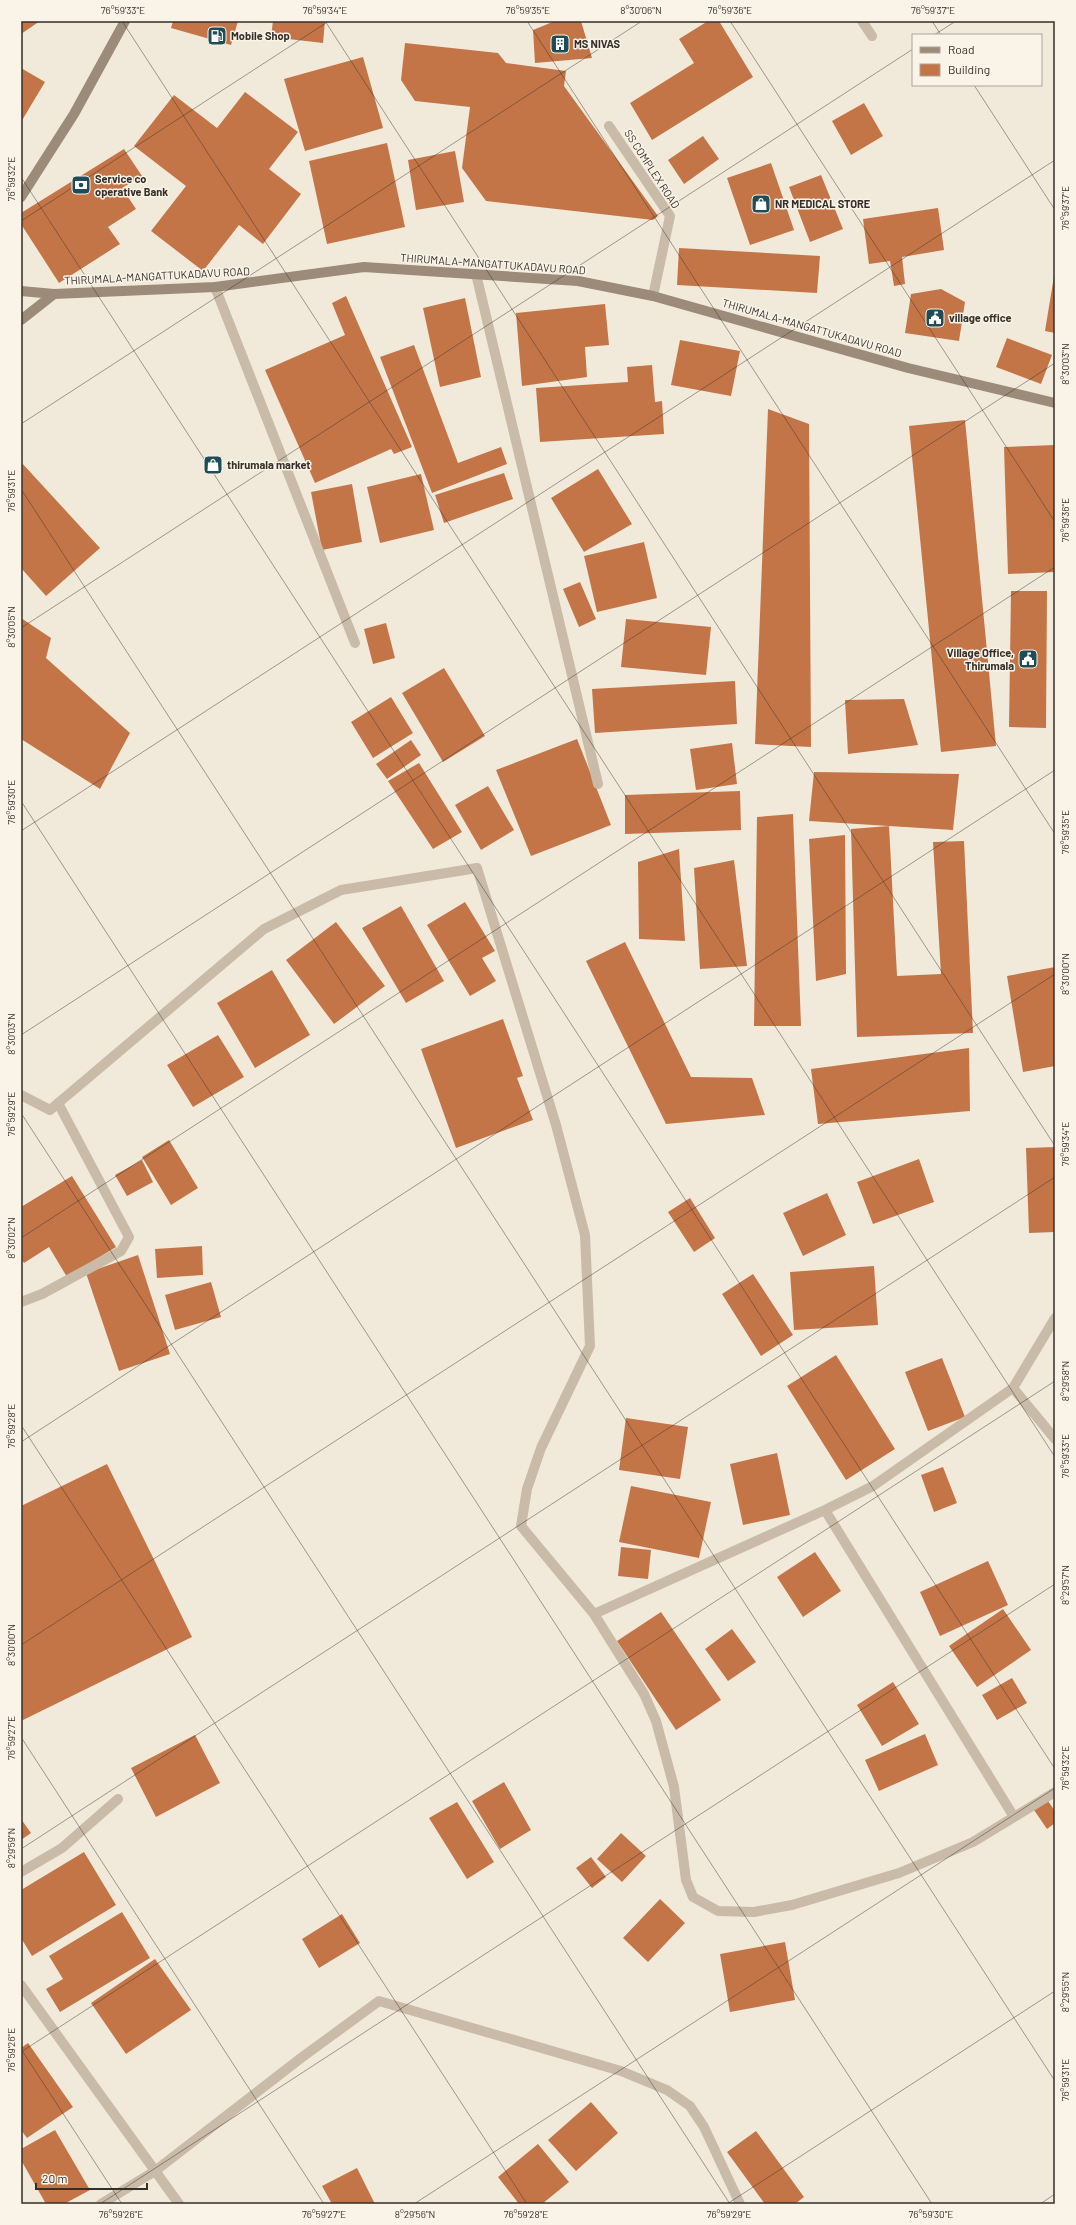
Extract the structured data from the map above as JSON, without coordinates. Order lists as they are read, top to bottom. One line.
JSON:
{"streets":{"main road":["THIRUMALA-MANGATTUKADAVU ROAD"],"street":["SS COMPLEX ROAD"]},"crossings":[["SS COMPLEX ROAD","THIRUMALA-MANGATTUKADAVU ROAD"]],"places":{"fuel station":["Mobile Shop"],"building":["MS NIVAS"],"bank":["Service co operative Bank"],"shop":["NR MEDICAL STORE","thirumala market"],"public building":["village office","Village Office, Thirumala"]},"legend":["Road","Building"],"scale_bar":"20 m","coordinates":["76°59'33\"E","76°59'34\"E","76°59'35\"E","8°30'06\"N","76°59'36\"E","76°59'37\"E","76°59'32\"E","8°30'03\"N","76°59'31\"E","8°30'05\"N","76°59'30\"E","8°30'00\"N","76°59'29\"E","8°30'02\"N","8°29'58\"N","76°59'28\"E","8°29'57\"N","76°59'27\"E","8°29'59\"N","8°29'55\"N","76°59'26\"E","8°29'56\"N"]}
